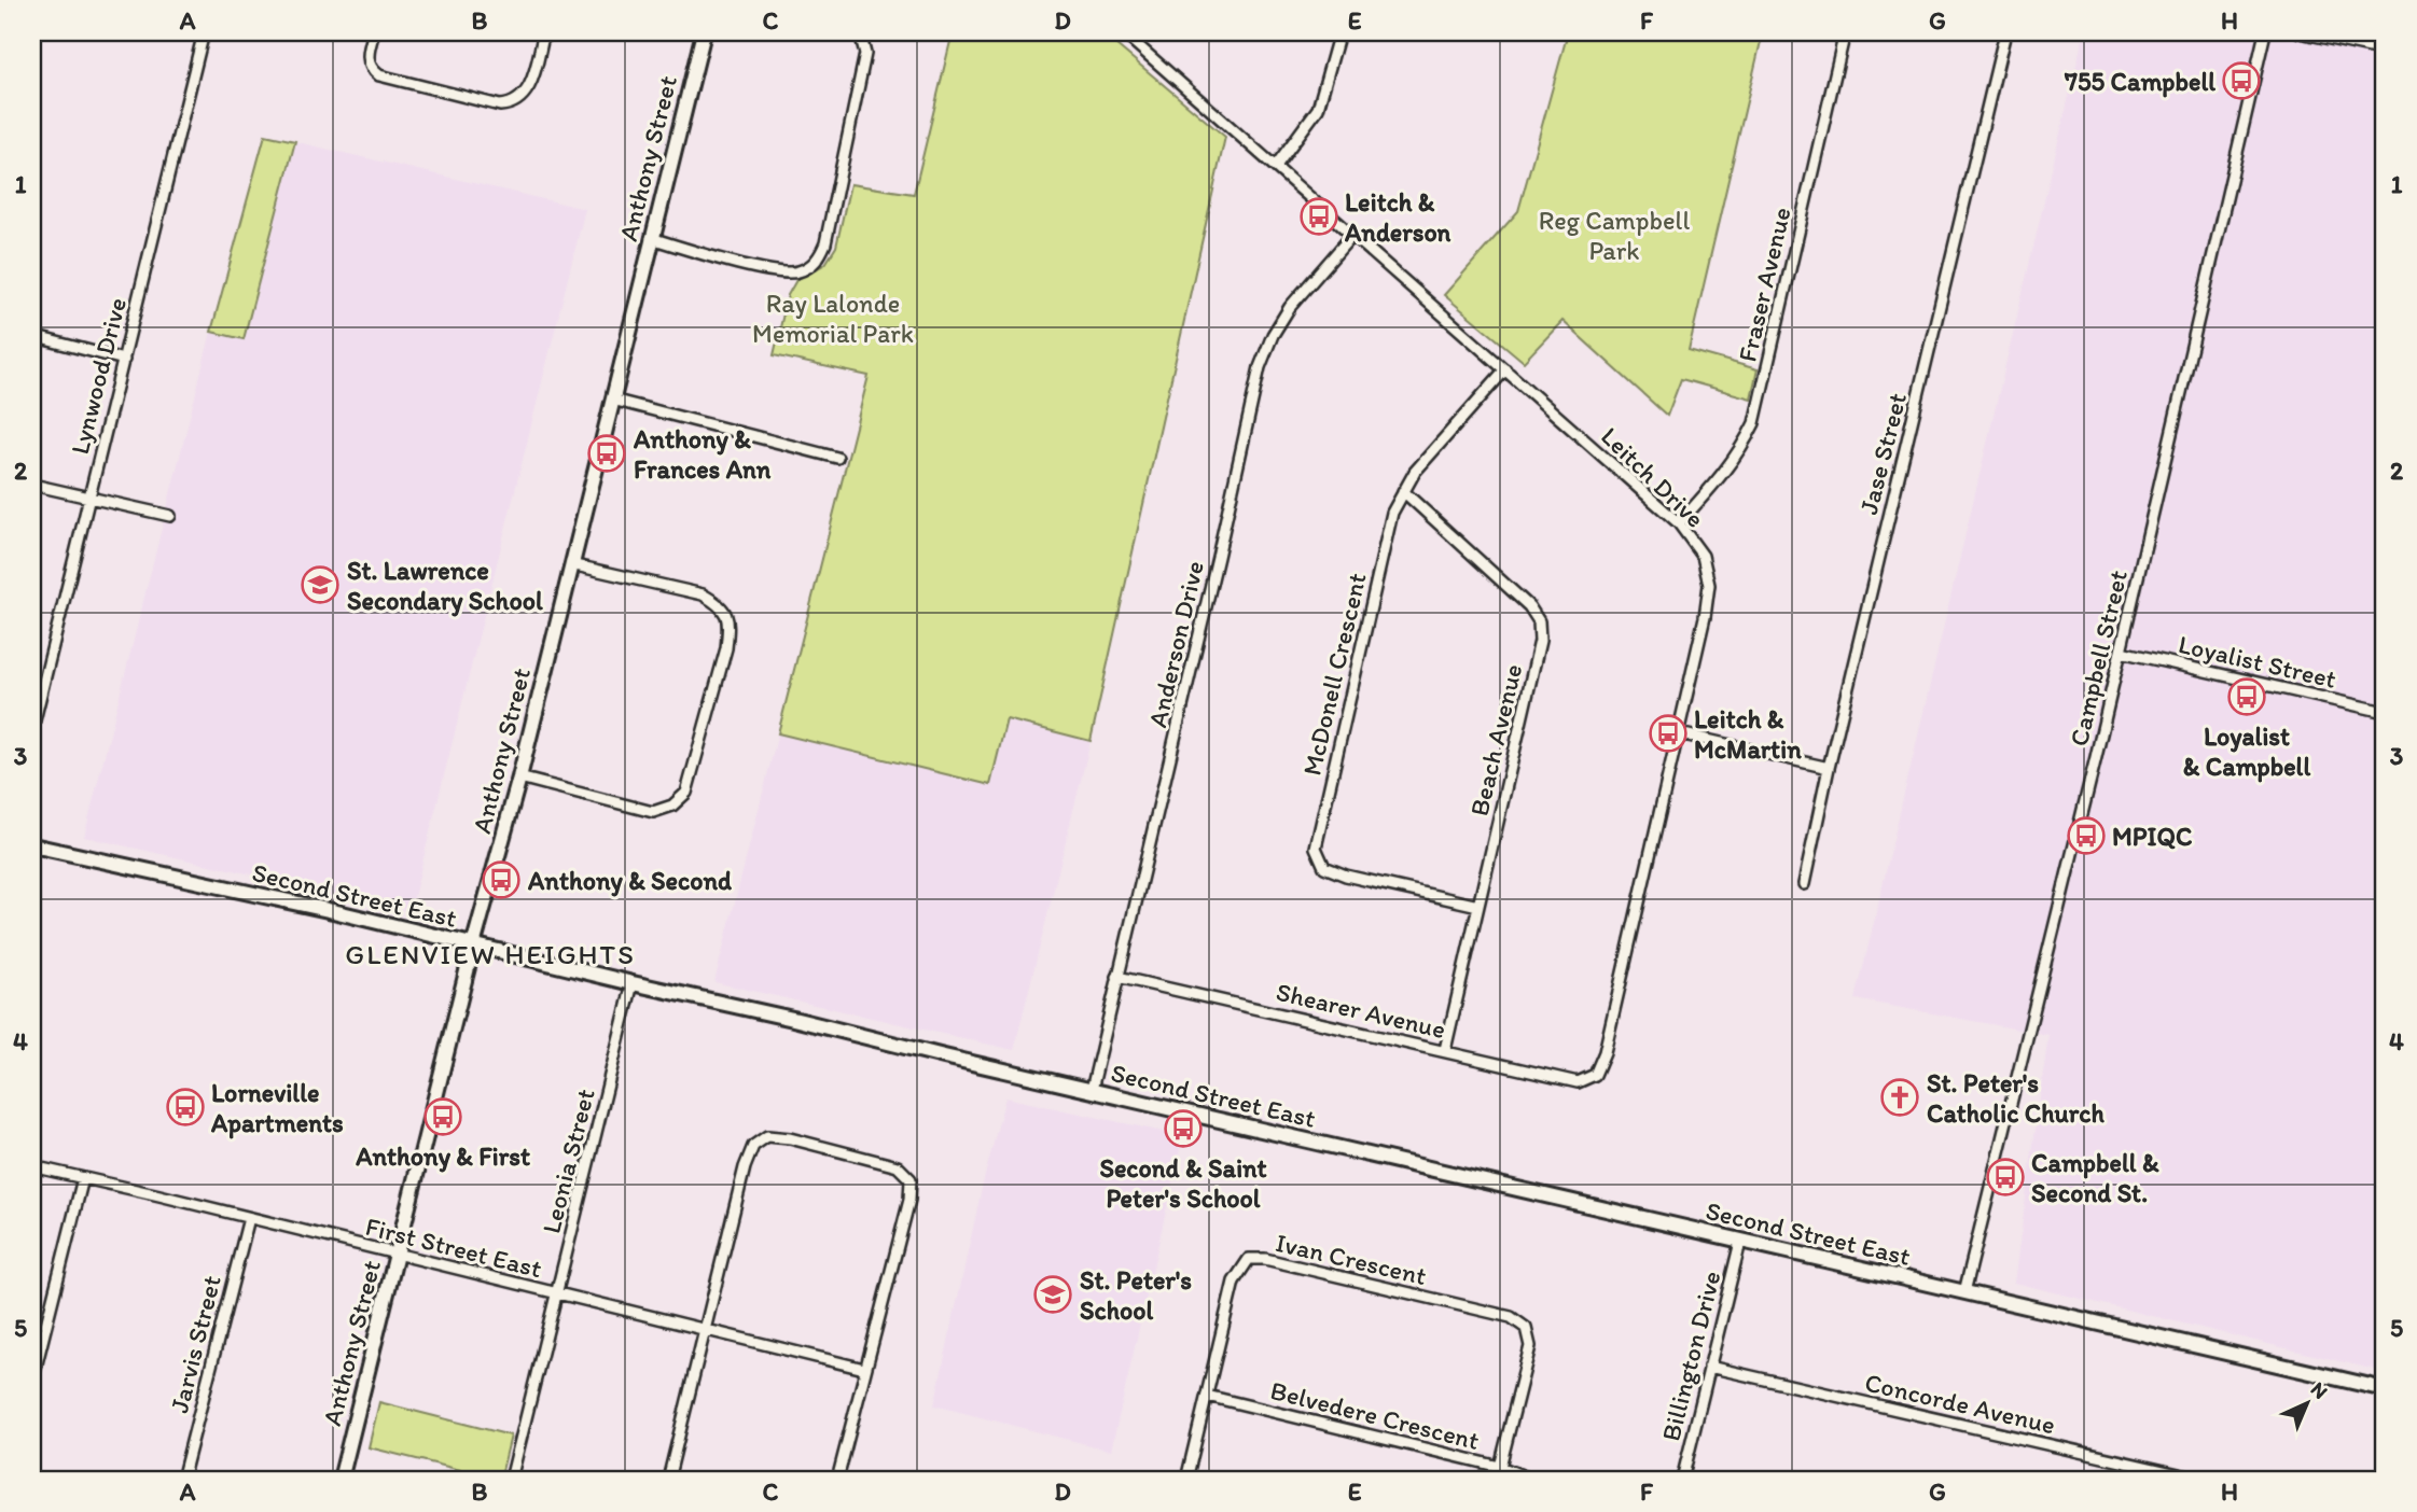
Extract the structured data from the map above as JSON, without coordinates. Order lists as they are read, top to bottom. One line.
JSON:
{"streets":{"main road":["Anthony Street","Second Street East"],"street":["Fraser Avenue","Lynwood Drive","Jase Street","Leitch Drive","Anderson Drive","Campbell Street","Loyalist Street","McDonell Crescent","Beach Avenue","Shearer Avenue","Leonia Street","First Street East","Ivan Crescent","Jarvis Street","Billington Drive","Concorde Avenue","Belvedere Crescent"]},"crossings":[["Anthony Street","Second Street East"],["Anthony Street","First Street East"],["Fraser Avenue","Leitch Drive"],["Leitch Drive","Anderson Drive"],["Leitch Drive","McDonell Crescent"],["Leitch Drive","Shearer Avenue"],["Anderson Drive","Second Street East"],["Anderson Drive","Shearer Avenue"],["Campbell Street","Loyalist Street"],["Campbell Street","Second Street East"],["McDonell Crescent","Beach Avenue"],["Beach Avenue","Shearer Avenue"],["Second Street East","Leonia Street"],["Second Street East","Billington Drive"],["Leonia Street","First Street East"],["First Street East","Jarvis Street"],["Ivan Crescent","Belvedere Crescent"],["Billington Drive","Concorde Avenue"]],"districts":["GLENVIEW HEIGHTS"],"parks":["Reg Campbell Park","Ray Lalonde Memorial Park"],"places":{"bus stop":["755 Campbell","Leitch & Anderson","Anthony & Frances Ann","Loyalist & Campbell","Leitch & McMartin","MPIQC","Anthony & Second","Lorneville Apartments","Anthony & First","Second & Saint Peter's School","Campbell & Second St."],"school or university":["St. Lawrence Secondary School","St. Peter's School"],"church":["St. Peter's Catholic Church"]},"north":"top right","grid":{"columns":["A","B","C","D","E","F","G","H"],"rows":["1","2","3","4","5"]}}
